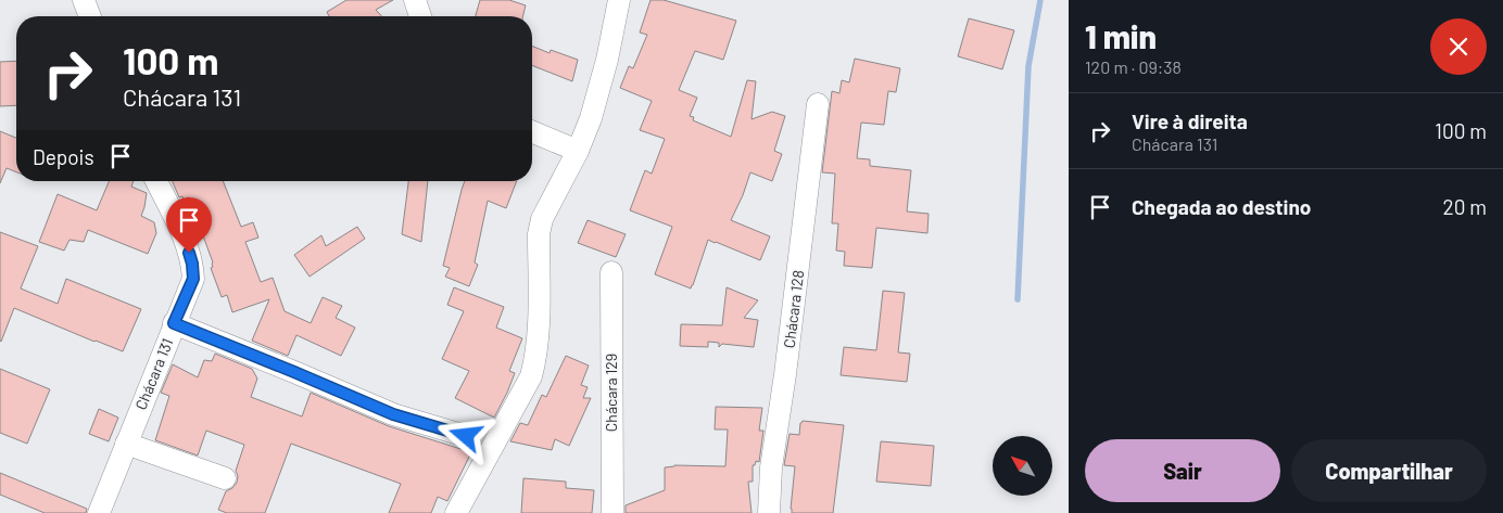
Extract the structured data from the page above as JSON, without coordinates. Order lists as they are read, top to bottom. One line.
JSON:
{"streets":{"street":["Chácara 128","Chácara 131","Chácara 129"]},"north":"top left","page":{"heading":["1 min","120 m · 09:38"],"turn":["100 m","Chácara 131"],"list":[{"name":"Vire à direita","note":"Chácara 131","value":"100 m"},{"name":"Chegada ao destino","value":"20 m"}],"then":"Depois","buttons":["Sair","Compartilhar"]}}
